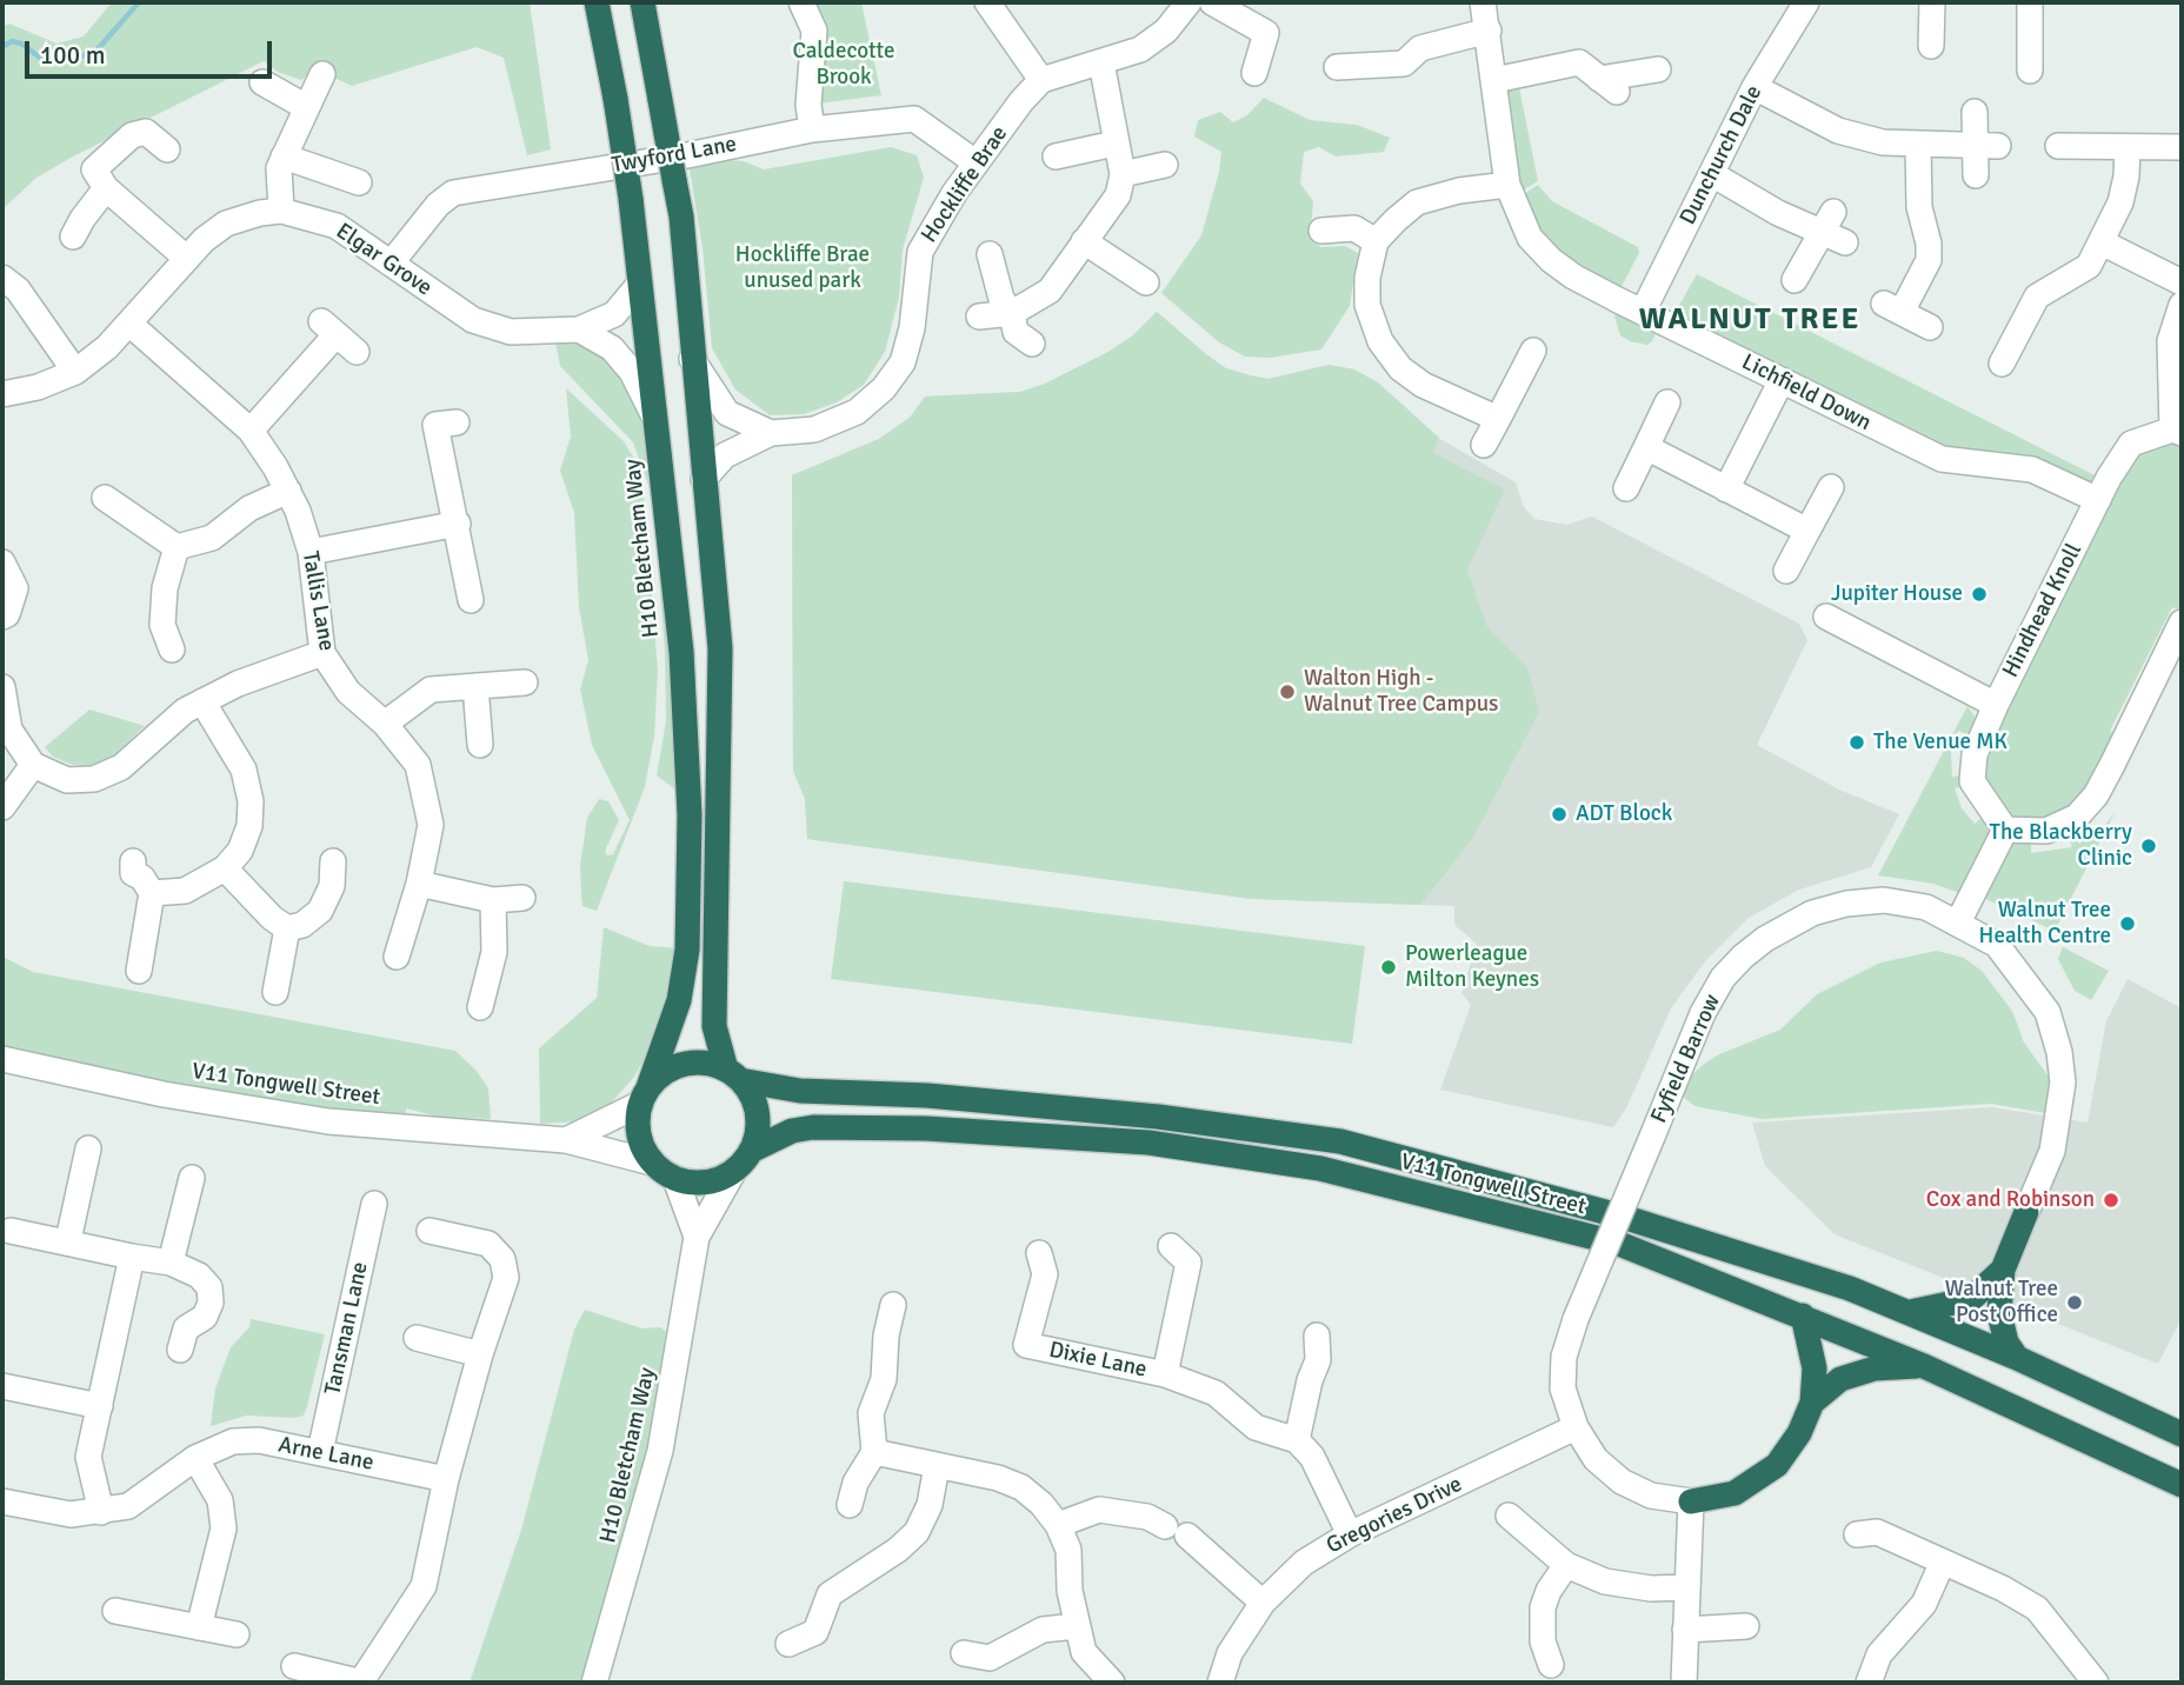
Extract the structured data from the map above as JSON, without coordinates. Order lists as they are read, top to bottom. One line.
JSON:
{"streets":{"highway":["H10 Bletcham Way","V11 Tongwell Street"],"street":["Twyford Lane","Dunchurch Dale","Hockliffe Brae","Elgar Grove","Lichfield Down","Tallis Lane","Hindhead Knoll","Fyfield Barrow","Tansman Lane","Dixie Lane","Arne Lane","Gregories Drive"]},"crossings":[["Twyford Lane","Hockliffe Brae"],["Twyford Lane","Elgar Grove"],["Dunchurch Dale","Lichfield Down"],["Elgar Grove","H10 Bletcham Way"],["Elgar Grove","Tallis Lane"],["Lichfield Down","Hindhead Knoll"],["H10 Bletcham Way","V11 Tongwell Street"],["Fyfield Barrow","Gregories Drive"],["Tansman Lane","Arne Lane"]],"districts":["WALNUT TREE"],"parks":["Caldecotte Brook","Hockliffe Brae unused park"],"places":["Jupiter House","Walton High - Walnut Tree Campus","The Venue MK","ADT Block","The Blackberry Clinic","Walnut Tree Health Centre","Powerleague Milton Keynes","Cox and Robinson","Walnut Tree Post Office"],"scale_bar":"100 m"}
